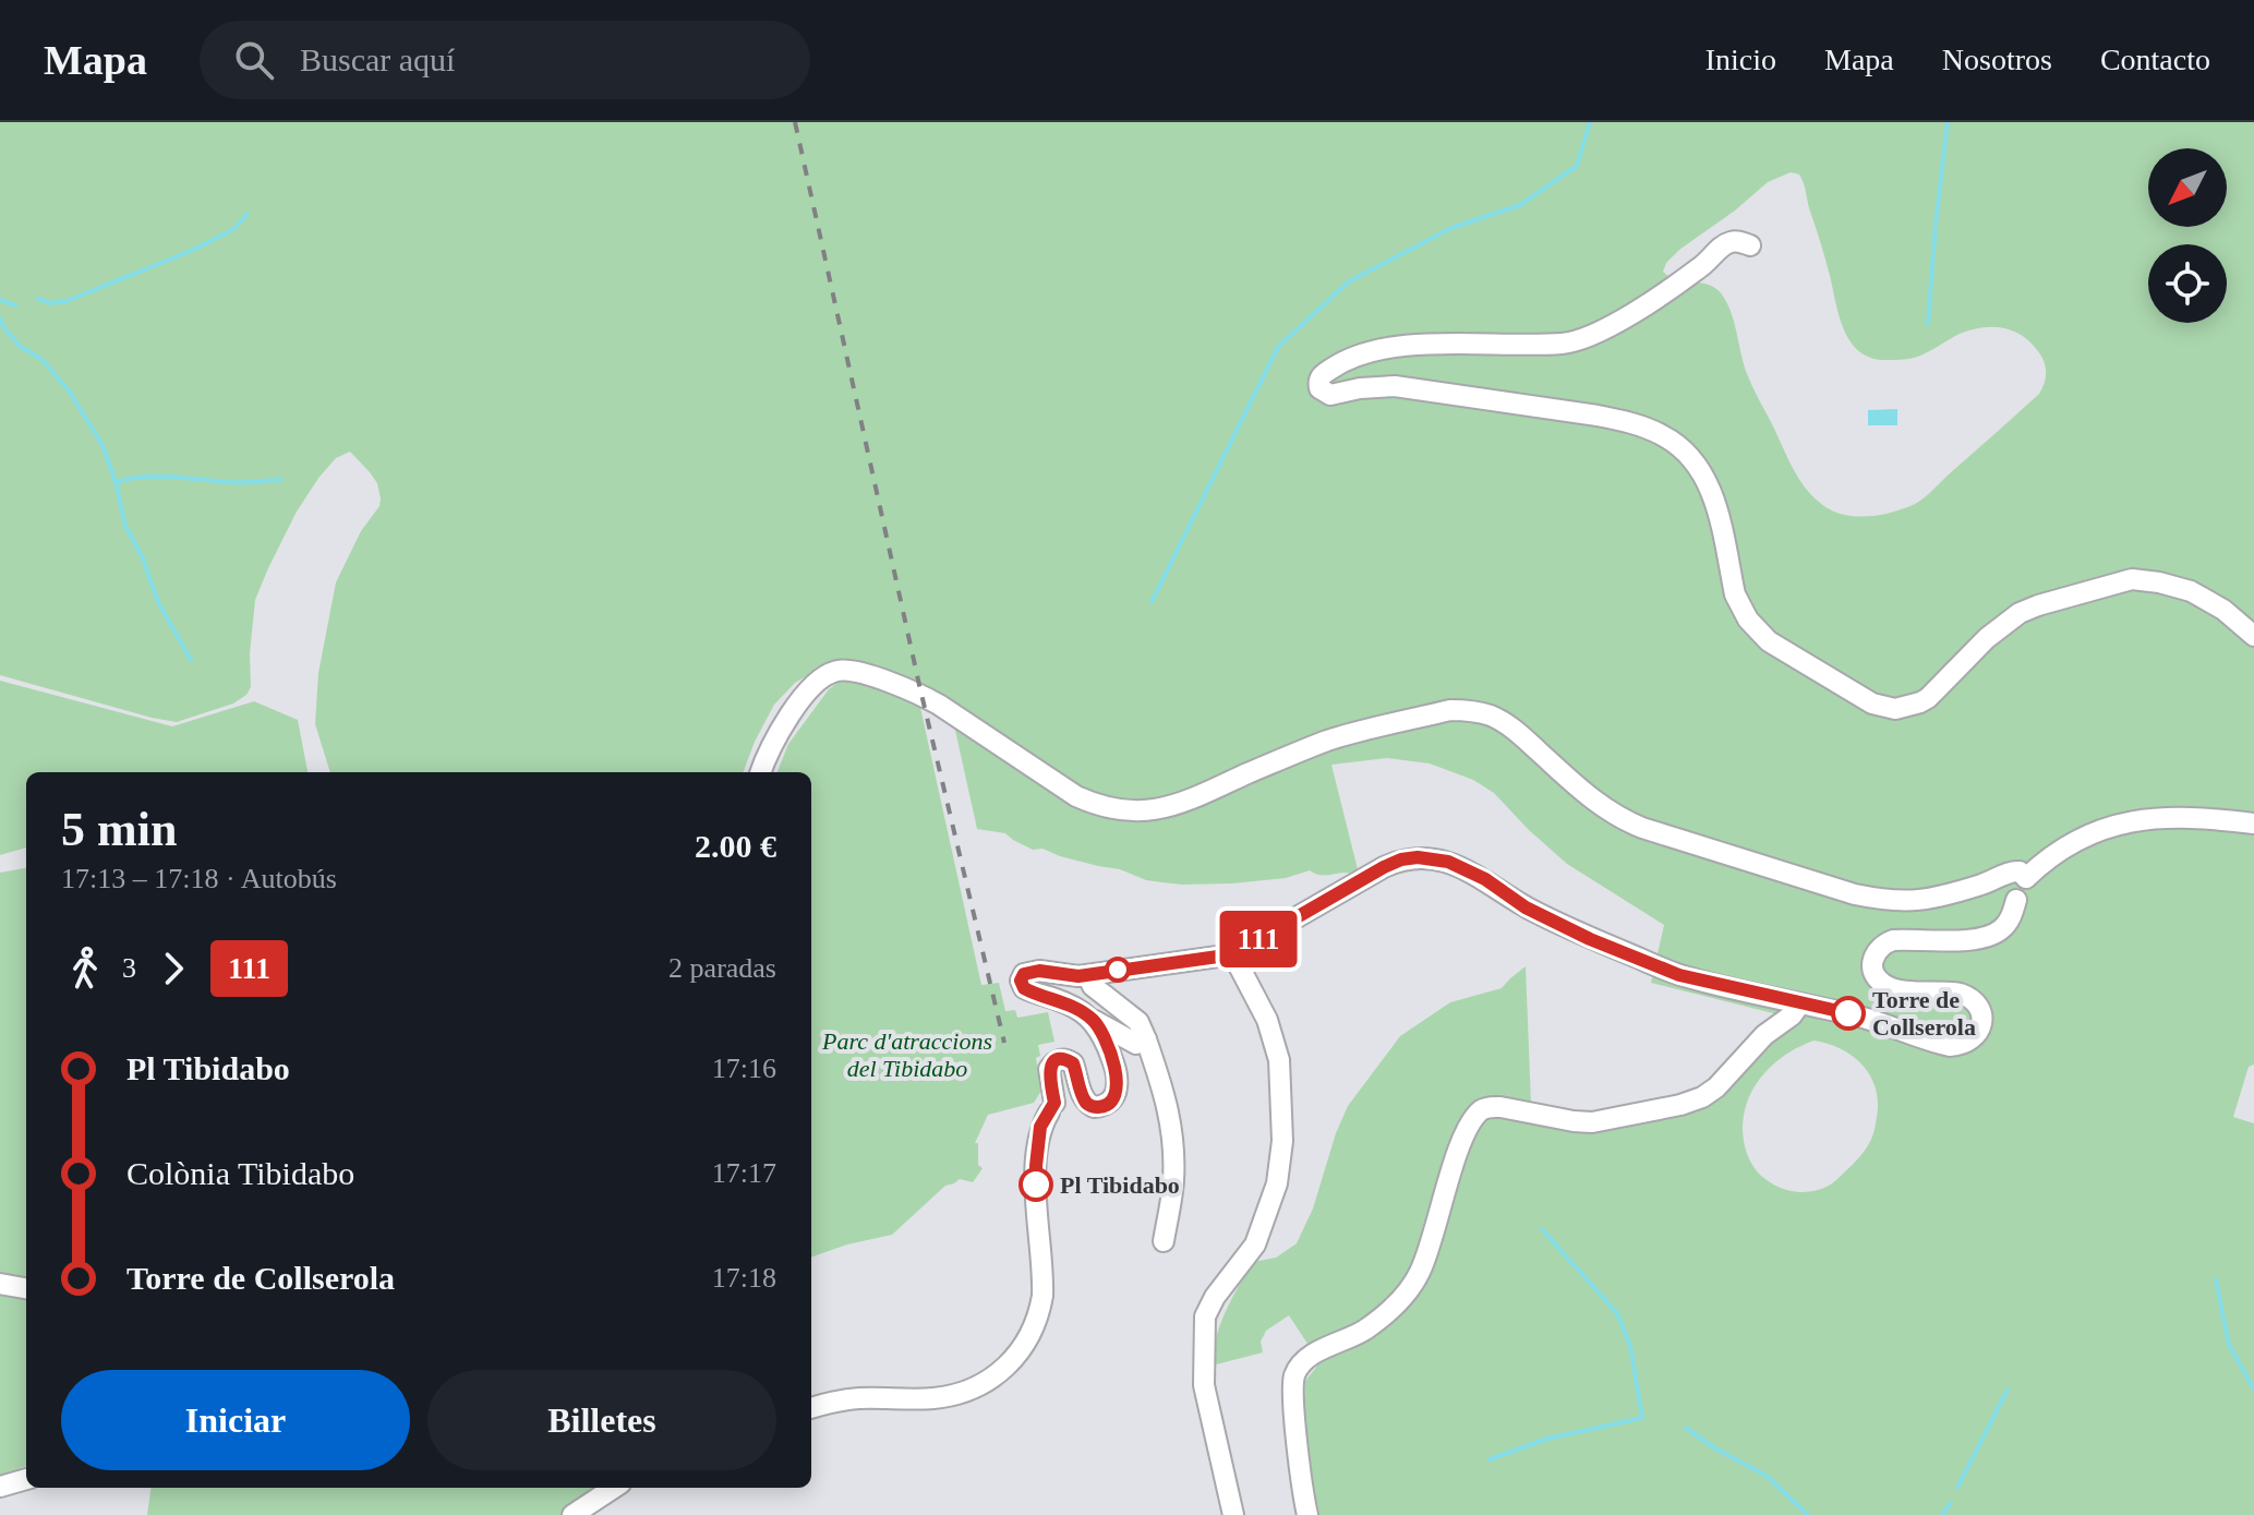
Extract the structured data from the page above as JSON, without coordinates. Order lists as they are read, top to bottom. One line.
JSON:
{"parks":["Parc d'atraccions del Tibidabo"],"places":["Torre de Collserola","Pl Tibidabo"],"lines":["bus line 111"],"north":"bottom left","page":{"header":"Mapa","search":"Buscar aquí","nav":["Inicio","Mapa","Nosotros","Contacto"],"on_map":"111","heading":["5 min","17:13 – 17:18 · Autobús","2.00 €"],"legs":["3","111","2 paradas"],"list":[{"name":"Pl Tibidabo","value":"17:16"},{"name":"Colònia Tibidabo","value":"17:17"},{"name":"Torre de Collserola","value":"17:18"}],"buttons":["Iniciar","Billetes"]}}
